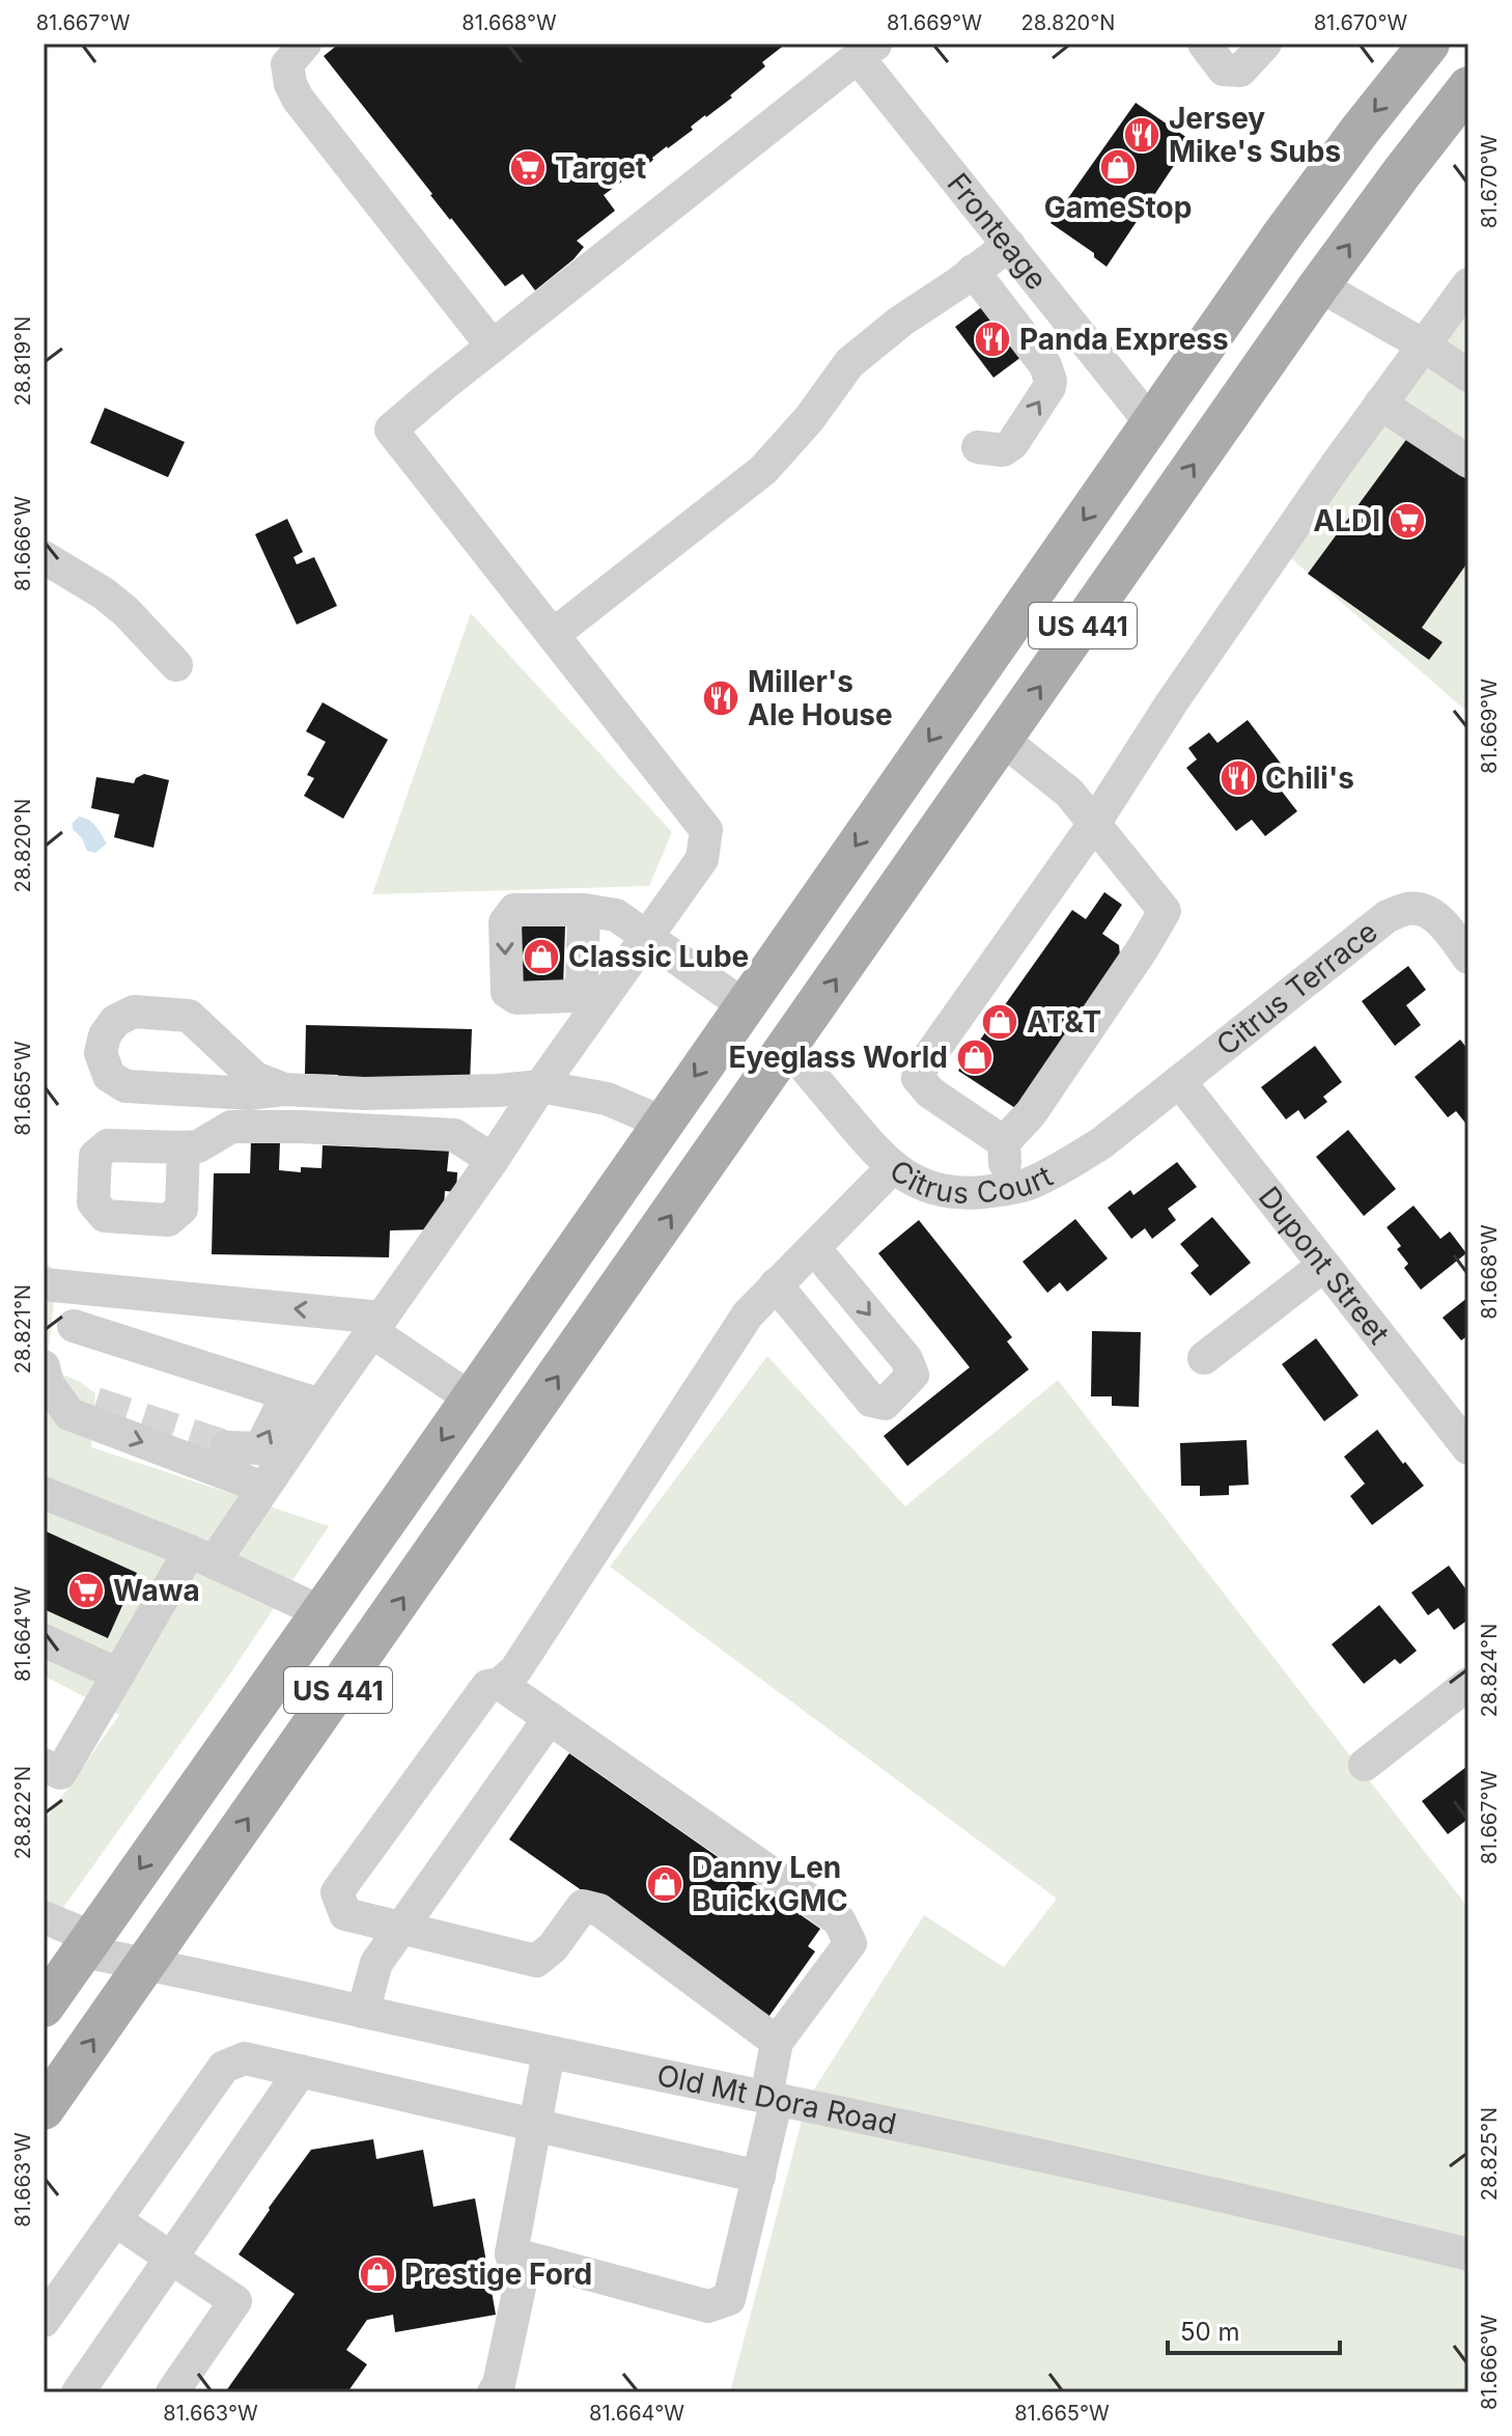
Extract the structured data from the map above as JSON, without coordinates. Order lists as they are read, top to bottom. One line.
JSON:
{"streets":{"main road":["US 441"],"street":["Fronteage","Citrus Terrace","Citrus Court","Dupont Street","Old Mt Dora Road"]},"crossings":[["Fronteage","US 441"],["US 441","Citrus Court"],["US 441","Old Mt Dora Road"],["Citrus Terrace","Citrus Court"],["Citrus Terrace","Dupont Street"],["Citrus Court","Dupont Street"]],"places":{"restaurant":["Jersey Mike's Subs","Panda Express","Miller's Ale House","Chili's"],"shop":["GameStop","Classic Lube","AT&T","Eyeglass World","Danny Len Buick GMC","Prestige Ford"],"supermarket":["Target","ALDI","Wawa"]},"scale_bar":"50 m","coordinates":["81.667°W","81.668°W","81.669°W","28.820°N","81.670°W","28.819°N","81.666°W","81.665°W","28.821°N","81.664°W","28.824°N","28.822°N","28.825°N","81.663°W"]}
